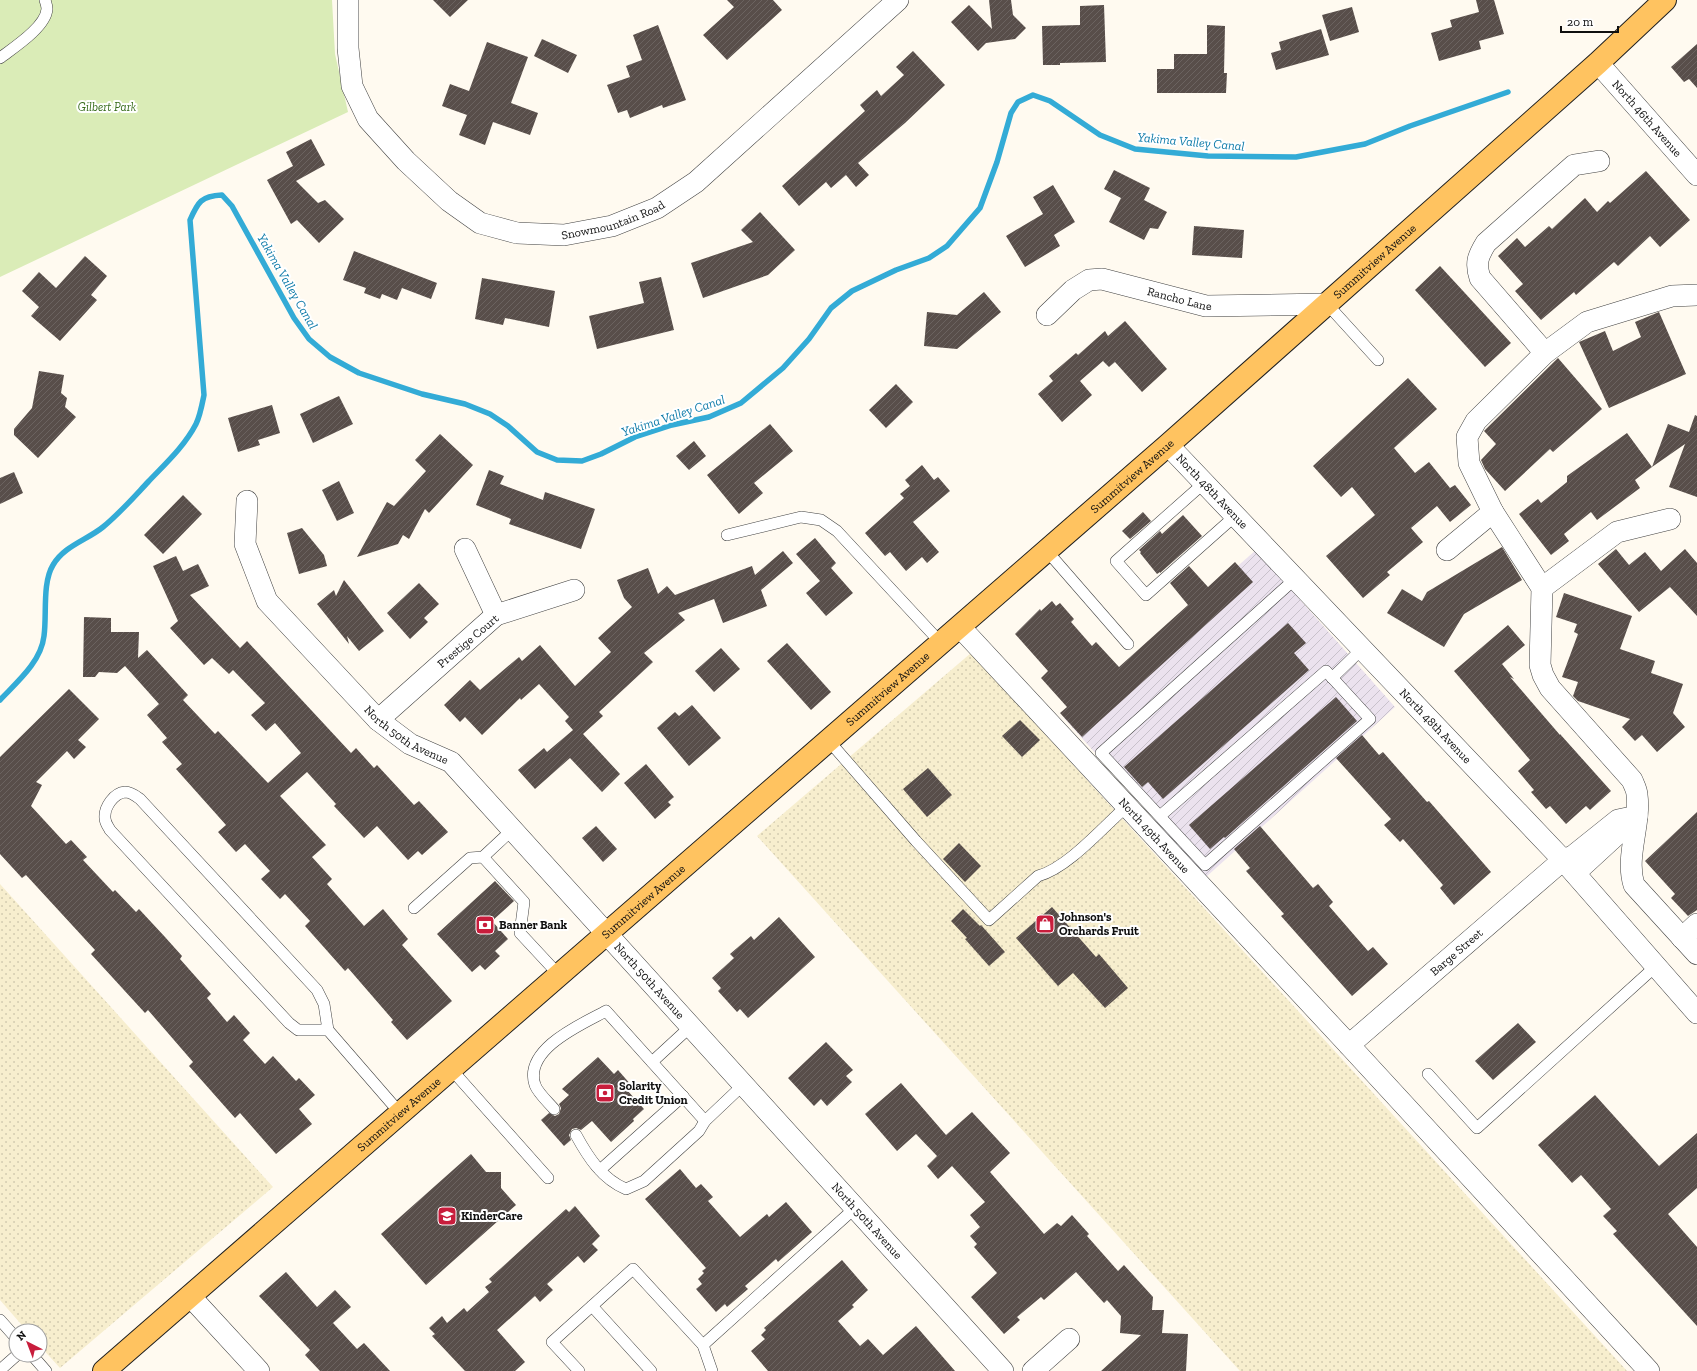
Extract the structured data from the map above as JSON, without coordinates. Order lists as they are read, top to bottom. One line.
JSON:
{"streets":{"main road":["Summitview Avenue"],"street":["North 46th Avenue","Snowmountain Road","Rancho Lane","North 48th Avenue","Prestige Court","North 50th Avenue","North 49th Avenue","Barge Street"]},"crossings":[["North 46th Avenue","Summitview Avenue"],["Summitview Avenue","Rancho Lane"],["Summitview Avenue","North 48th Avenue"],["Summitview Avenue","North 50th Avenue"],["Summitview Avenue","North 49th Avenue"],["North 48th Avenue","Barge Street"],["Prestige Court","North 50th Avenue"],["North 49th Avenue","Barge Street"]],"water":["Yakima Valley Canal"],"parks":["Gilbert Park"],"places":{"shop":["Johnson's Orchards Fruit"],"bank":["Banner Bank","Solarity Credit Union"],"school or university":["KinderCare"]},"scale_bar":"20 m","north":"top left"}
